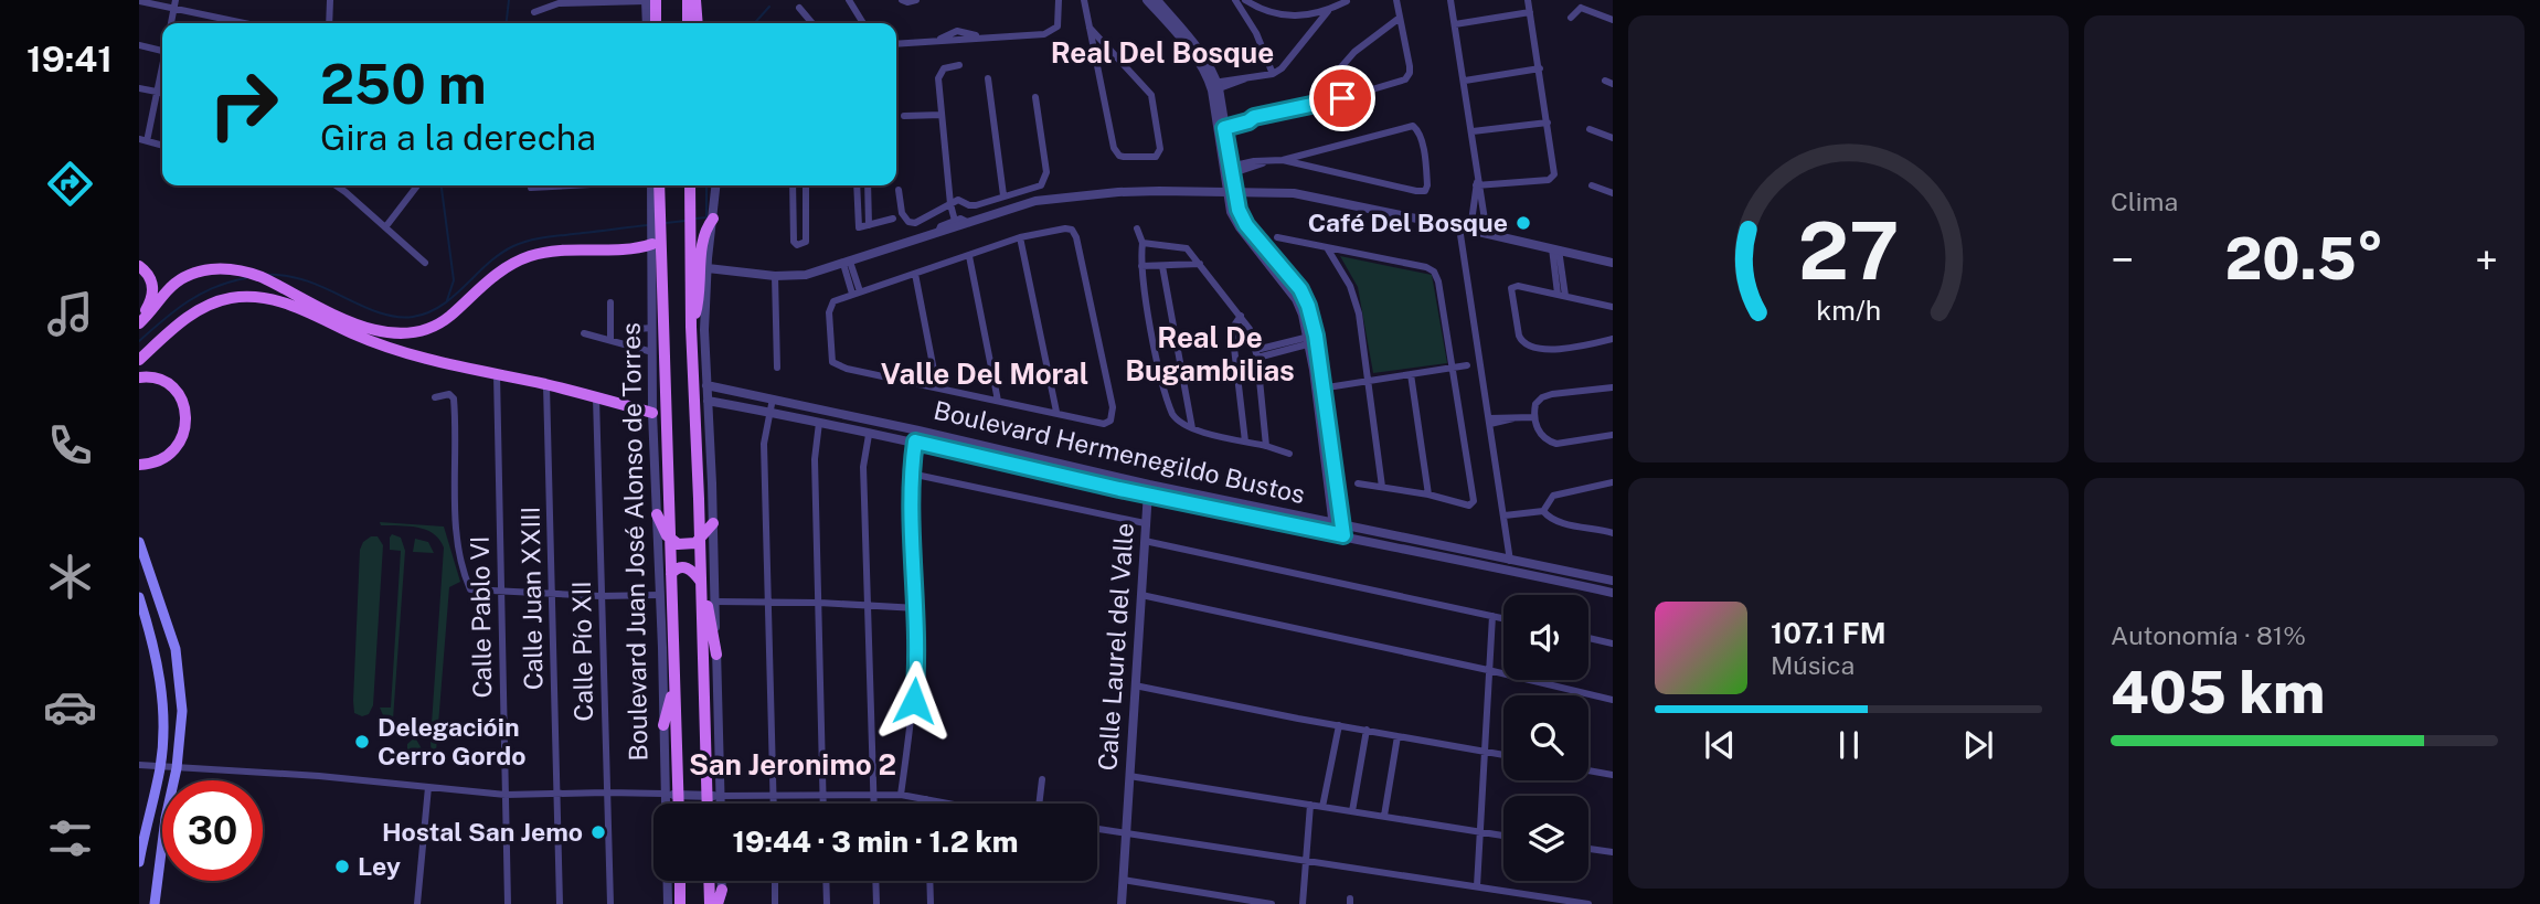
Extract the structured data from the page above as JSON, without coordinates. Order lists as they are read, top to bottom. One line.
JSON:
{"streets":{"main road":["Boulevard Juan José Alonso de Torres"],"street":["Boulevard Hermenegildo Bustos","Calle Juan XXIII","Calle Pablo VI","Calle Laurel del Valle","Calle Pío XII"]},"crossings":[["Boulevard Hermenegildo Bustos","Calle Laurel del Valle"]],"districts":["Real Del Bosque","Real De Bugambilias","Valle Del Moral","San Jeronimo 2"],"places":["Café Del Bosque","Delegacióin Cerro Gordo","Hostal San Jemo","Ley"],"page":{"tabs":"19:41","tile":["Clima",["Autonomía · 81%","405 km"]],"turn":["250 m","Gira a la derecha"],"heat":["−","20.5°","+"],"song":["107.1 FM","Música"],"limit":"30","trip":"19:44 · 3 min · 1.2 km","gauge":["27","km/h"]}}
